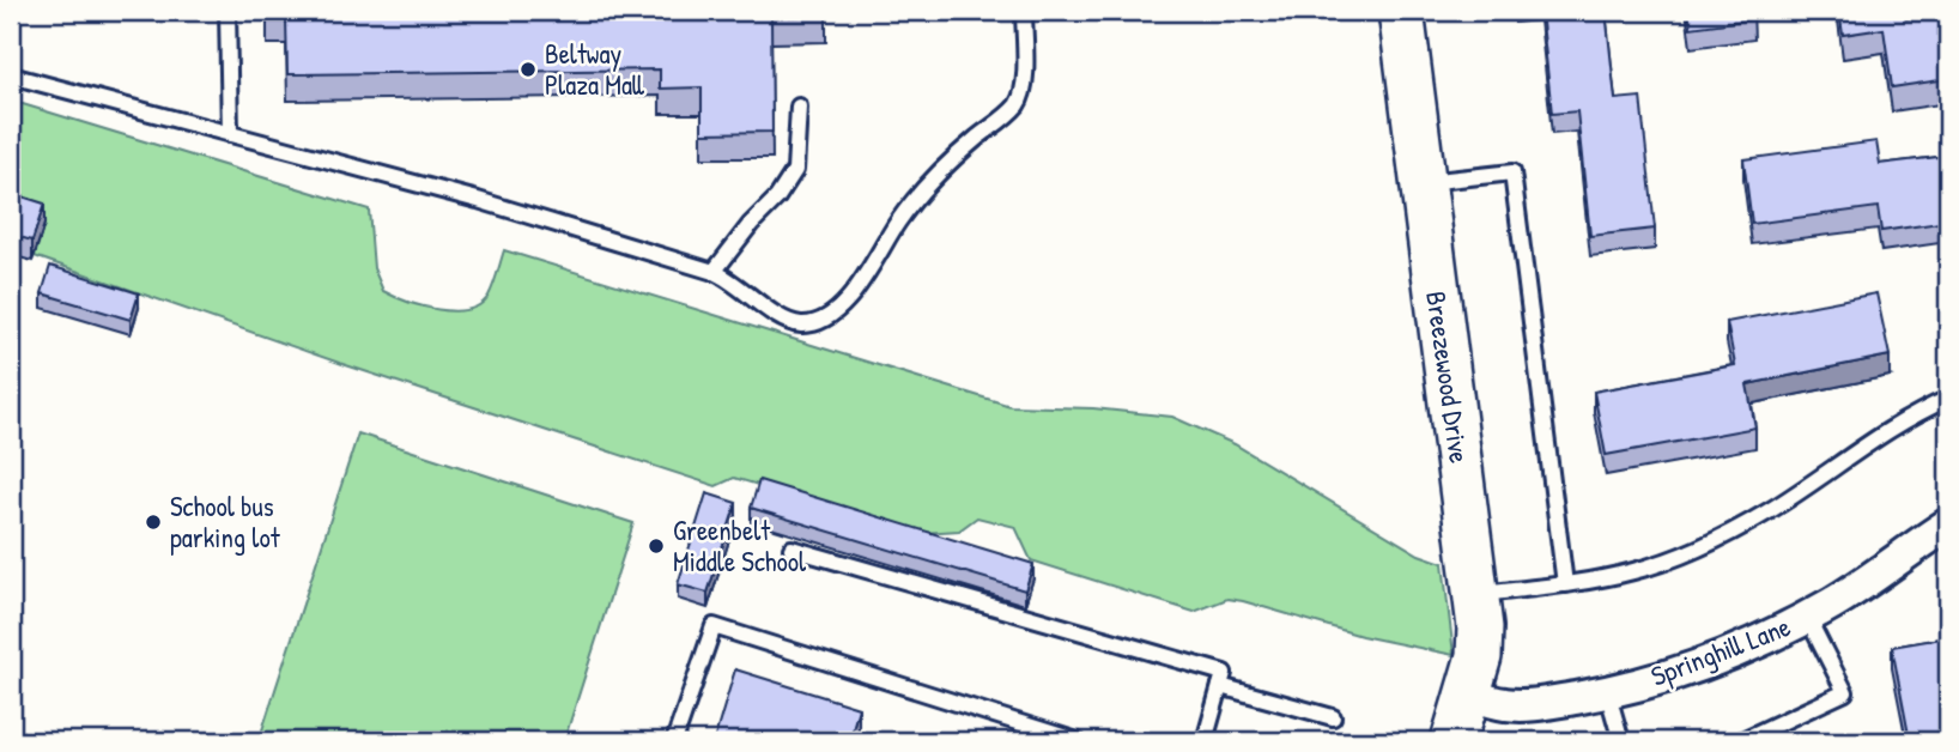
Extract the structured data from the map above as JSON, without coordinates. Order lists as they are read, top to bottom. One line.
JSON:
{"streets":{"street":["Breezewood Drive","Springhill Lane"]},"crossings":[["Breezewood Drive","Springhill Lane"]],"places":["Beltway Plaza Mall","School bus parking lot","Greenbelt Middle School"]}
